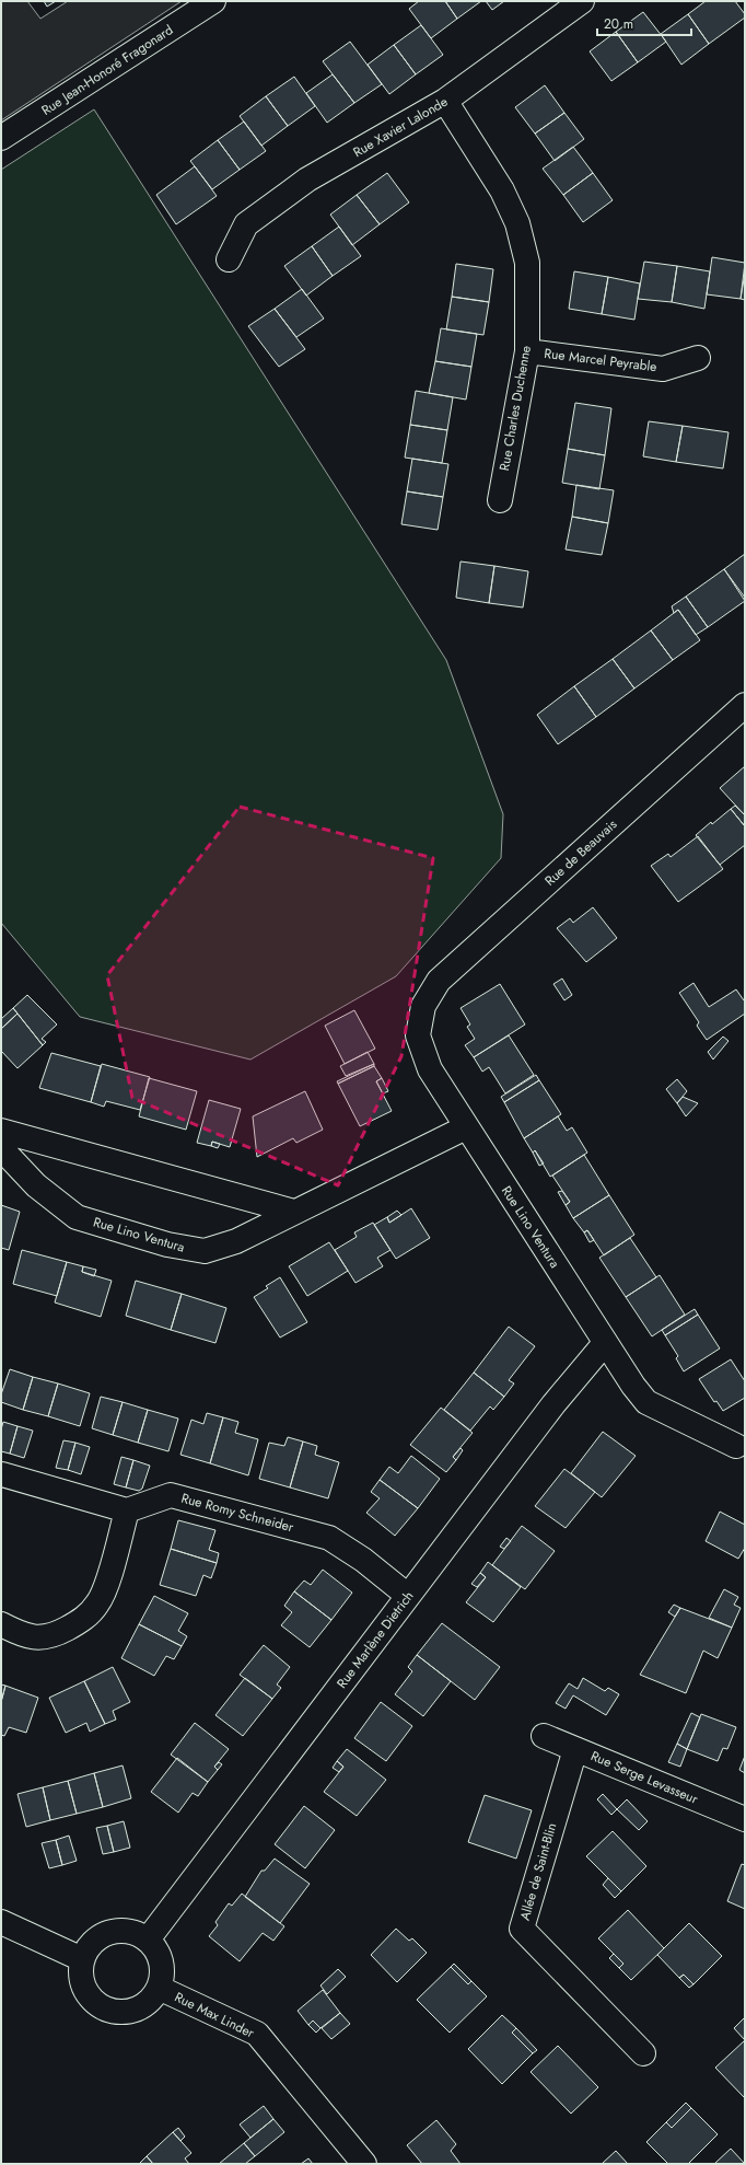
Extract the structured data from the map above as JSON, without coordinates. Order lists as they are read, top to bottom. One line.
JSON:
{"streets":{"street":["Rue Jean-Honoré Fragonard","Rue Xavier Lalonde","Rue Marcel Peyrable","Rue Charles Duchenne","Rue de Beauvais","Rue Lino Ventura","Rue Romy Schneider","Rue Marlène Dietrich","Rue Serge Levasseur","Allée de Saint-Blin","Rue Max Linder"]},"crossings":[["Rue Xavier Lalonde","Rue Charles Duchenne"],["Rue Marcel Peyrable","Rue Charles Duchenne"],["Rue de Beauvais","Rue Lino Ventura"],["Rue Lino Ventura","Rue Marlène Dietrich"],["Rue Romy Schneider","Rue Marlène Dietrich"],["Rue Marlène Dietrich","Rue Max Linder"],["Rue Serge Levasseur","Allée de Saint-Blin"]],"scale_bar":"20 m"}
